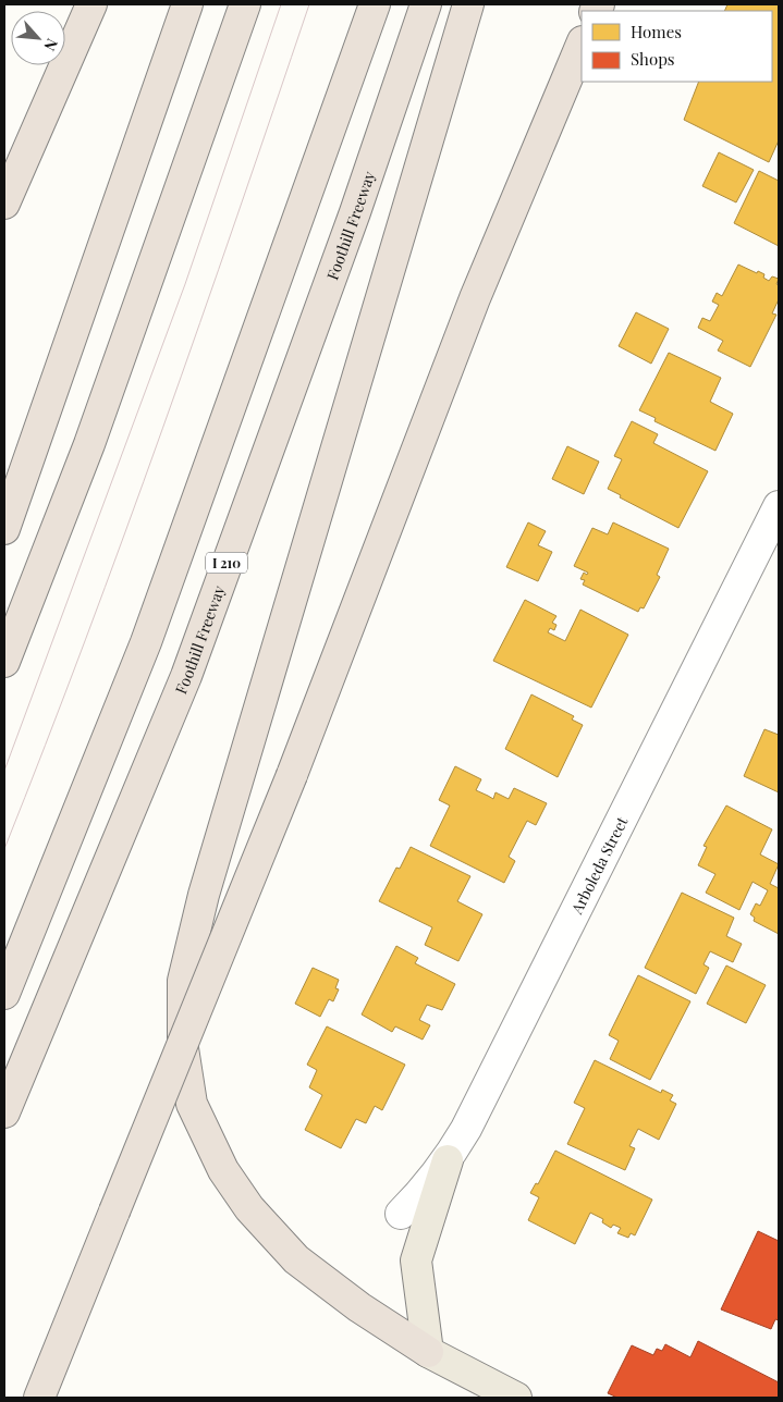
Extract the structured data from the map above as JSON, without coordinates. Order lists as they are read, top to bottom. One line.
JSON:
{"streets":{"highway":["Foothill Freeway","I 210"],"street":["Arboleda Street"]},"legend":["Homes","Shops"],"north":"bottom right"}
